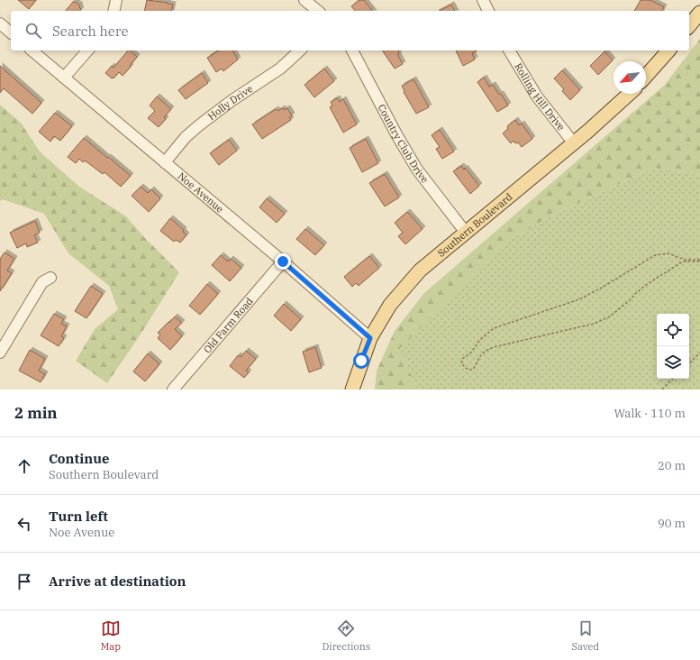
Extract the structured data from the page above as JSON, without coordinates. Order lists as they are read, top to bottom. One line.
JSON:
{"streets":{"main road":["Southern Boulevard"],"street":["Rolling Hill Drive","Holly Drive","Country Club Drive","Noe Avenue","Old Farm Road"]},"crossings":[["Rolling Hill Drive","Southern Boulevard"],["Holly Drive","Noe Avenue"],["Country Club Drive","Southern Boulevard"],["Noe Avenue","Southern Boulevard"],["Noe Avenue","Old Farm Road"]],"north":"bottom left","page":{"search":"Search here","heading":["2 min","Walk · 110 m"],"list":[["Continue","Southern Boulevard","20 m"],["Turn left","Noe Avenue","90 m"],"Arrive at destination"],"nav":["Map","Directions","Saved"]}}
